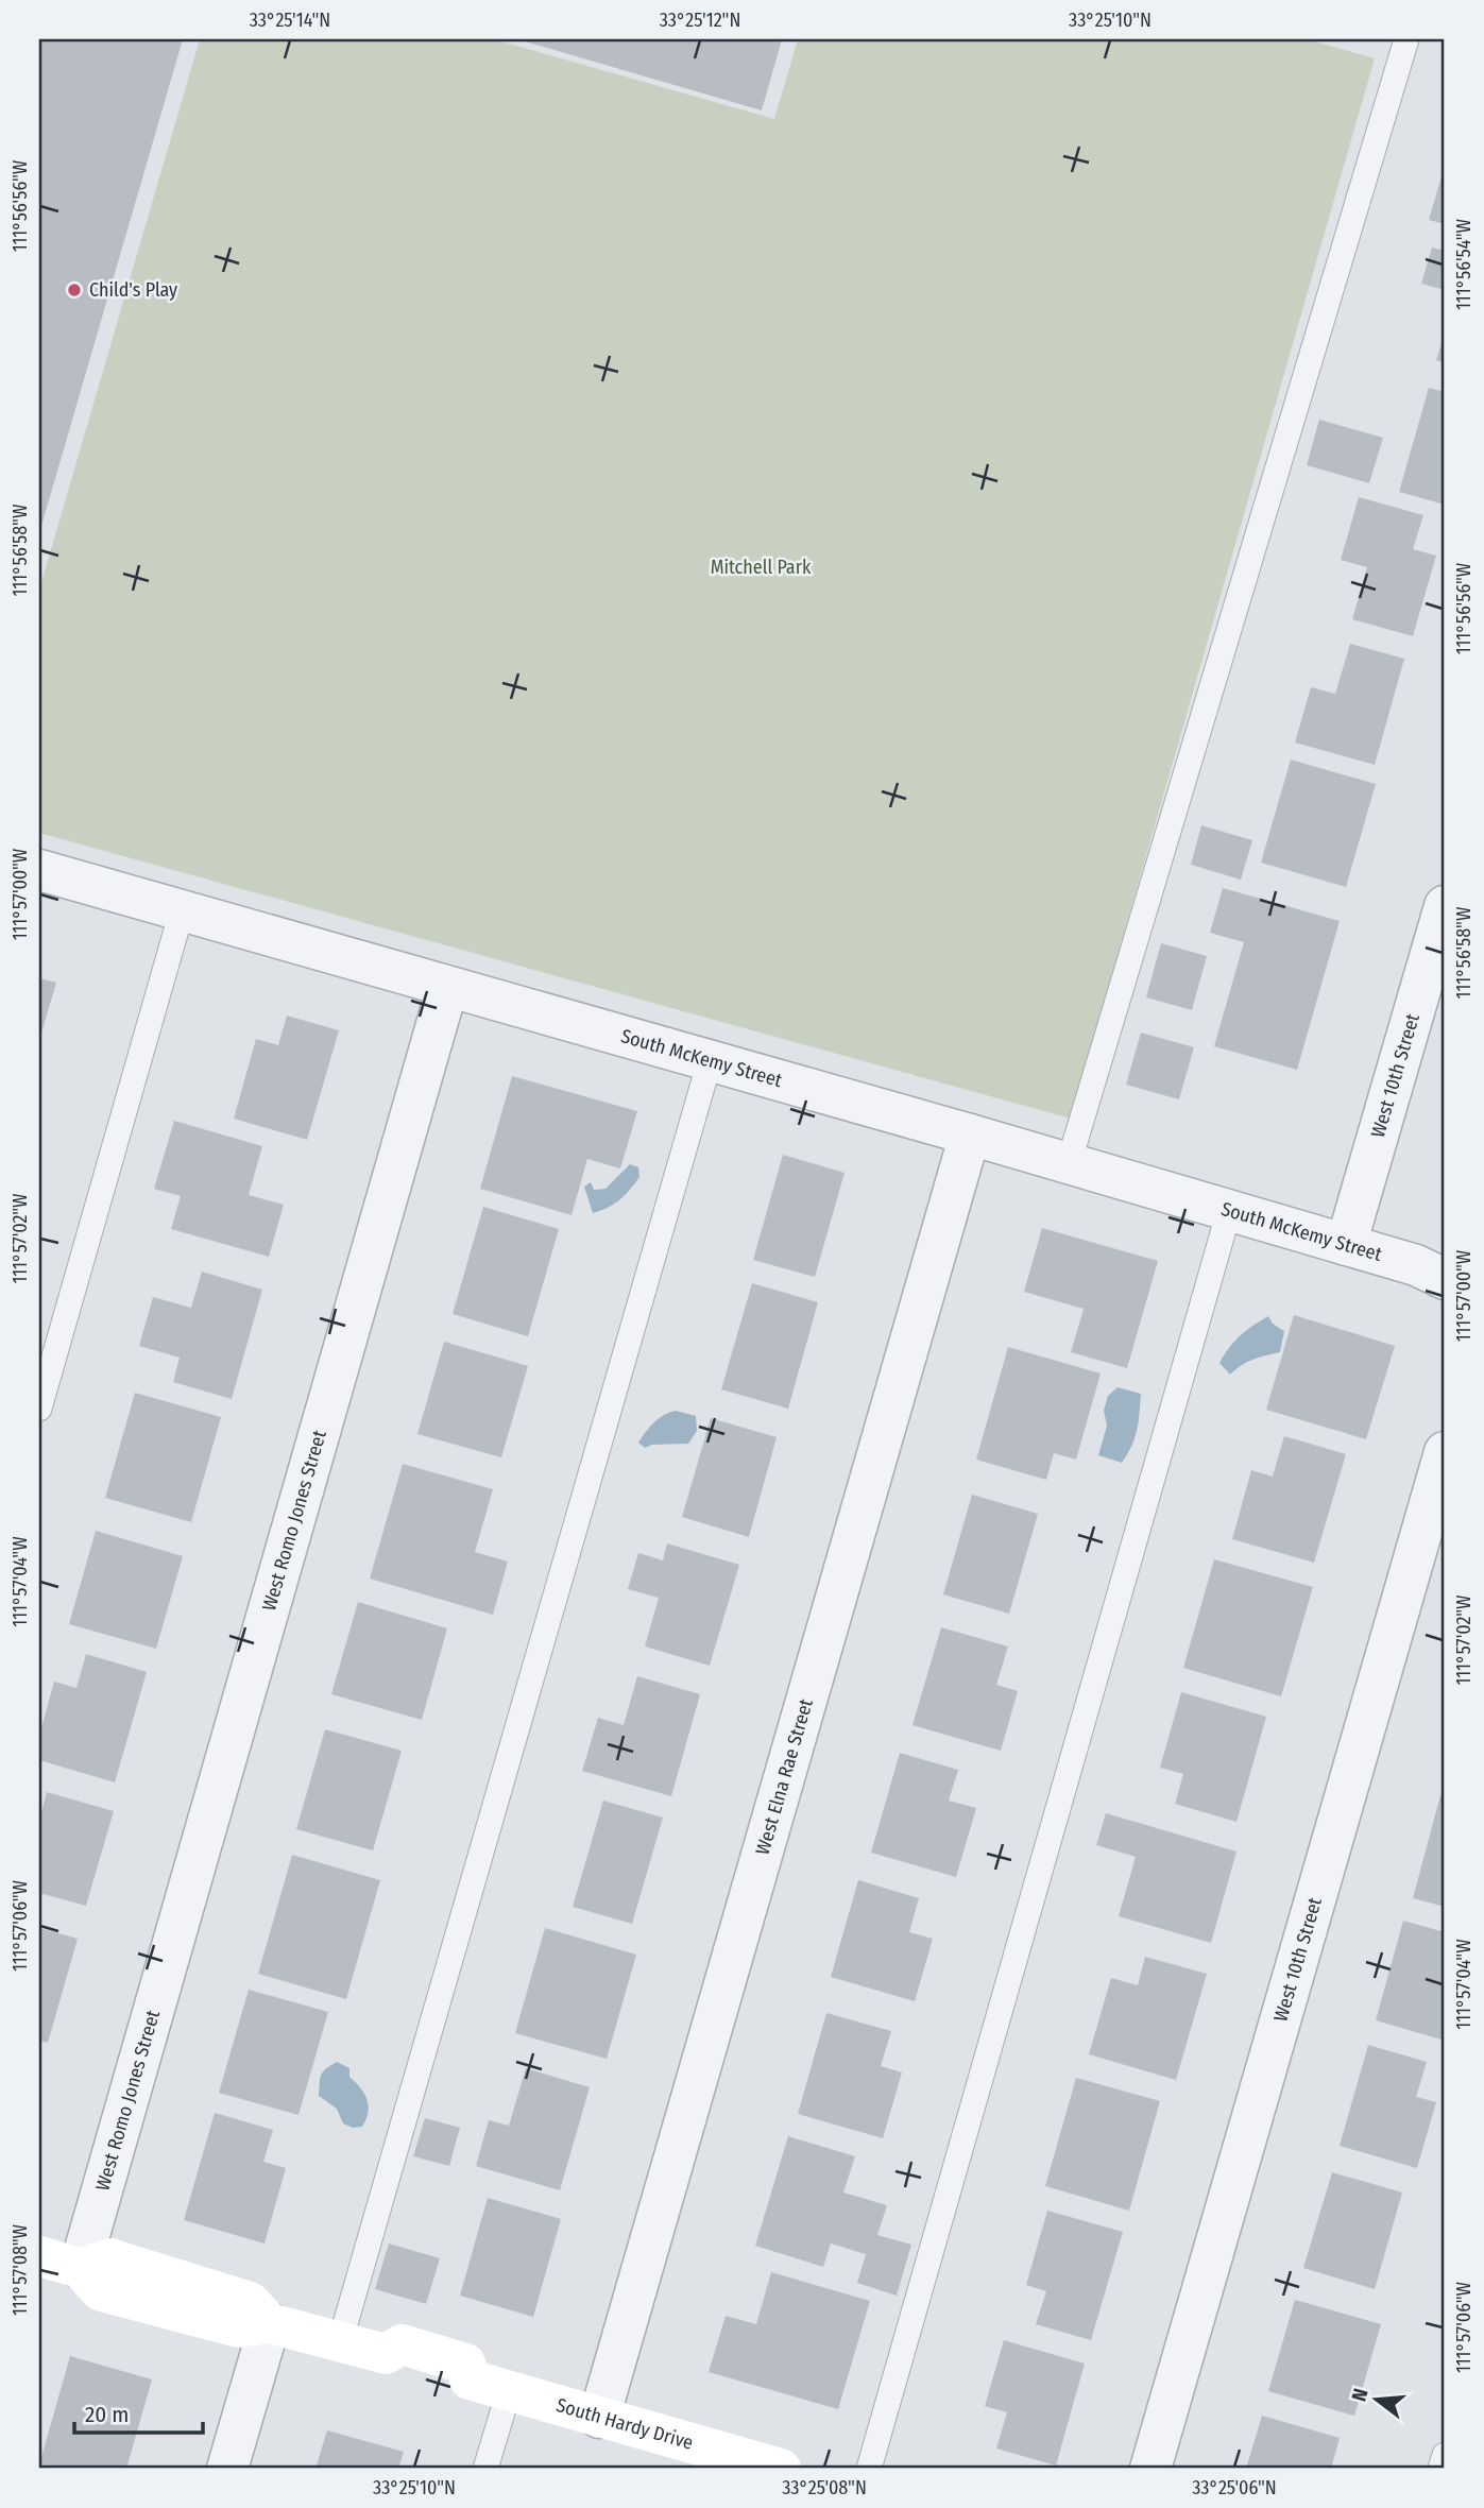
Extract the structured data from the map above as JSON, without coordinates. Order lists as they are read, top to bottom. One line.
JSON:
{"streets":{"street":["South McKemy Street","West 10th Street","West Romo Jones Street","West Elna Rae Street","South Hardy Drive"]},"crossings":[["South McKemy Street","West 10th Street"],["South McKemy Street","West Romo Jones Street"],["South McKemy Street","West Elna Rae Street"],["West Romo Jones Street","South Hardy Drive"],["West Elna Rae Street","South Hardy Drive"]],"parks":["Mitchell Park"],"places":["Child's Play"],"scale_bar":"20 m","north":"left","coordinates":["33°25'14\"N","33°25'12\"N","33°25'10\"N","111°56'56\"W","111°56'54\"W","111°56'58\"W","111°57'00\"W","111°57'02\"W","111°57'04\"W","111°57'06\"W","111°57'08\"W","33°25'08\"N","33°25'06\"N"]}
